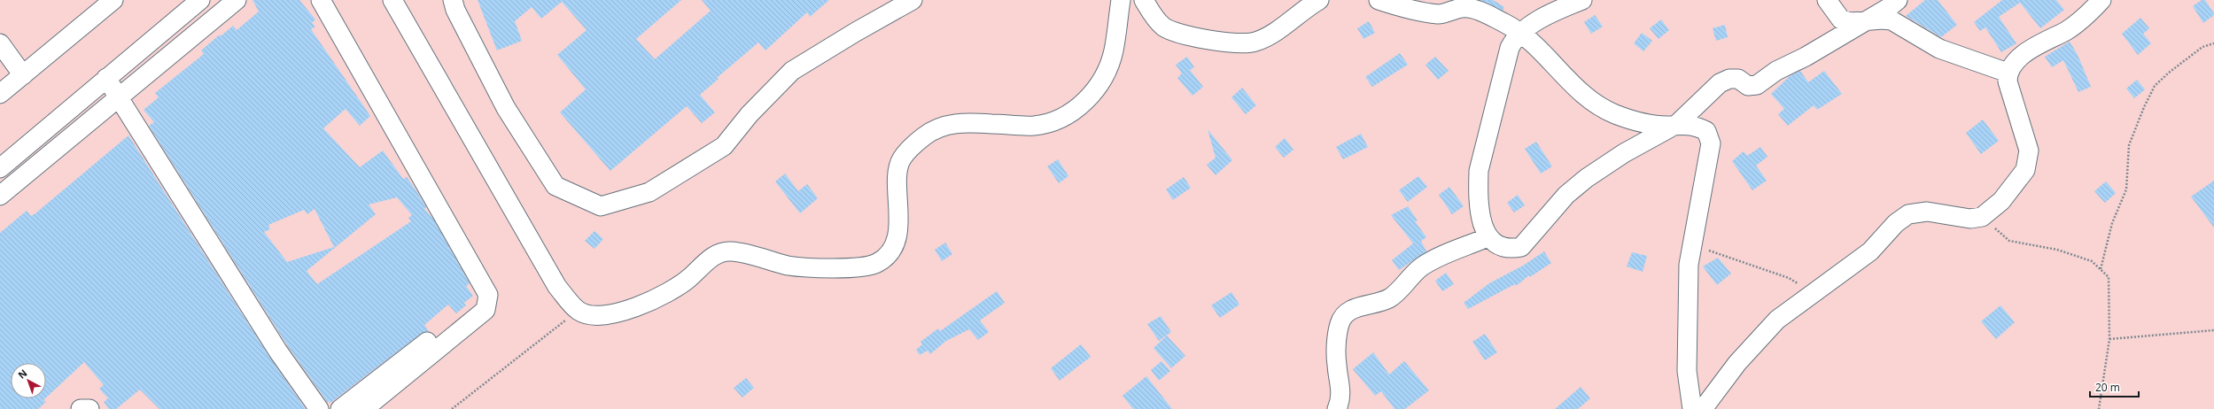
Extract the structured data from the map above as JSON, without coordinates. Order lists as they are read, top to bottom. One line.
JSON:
{"scale_bar":"20 m","north":"top left"}
